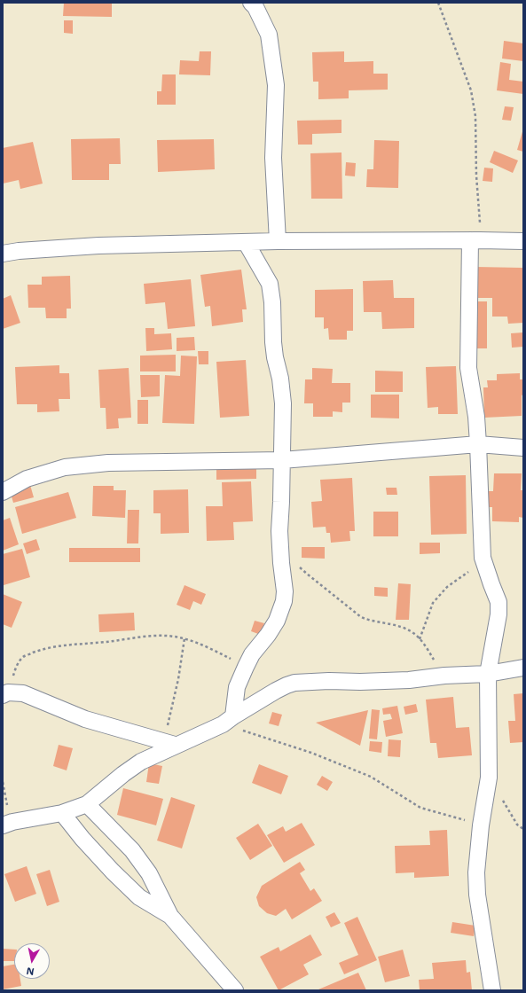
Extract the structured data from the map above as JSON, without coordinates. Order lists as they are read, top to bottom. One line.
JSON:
{"north":"bottom"}
